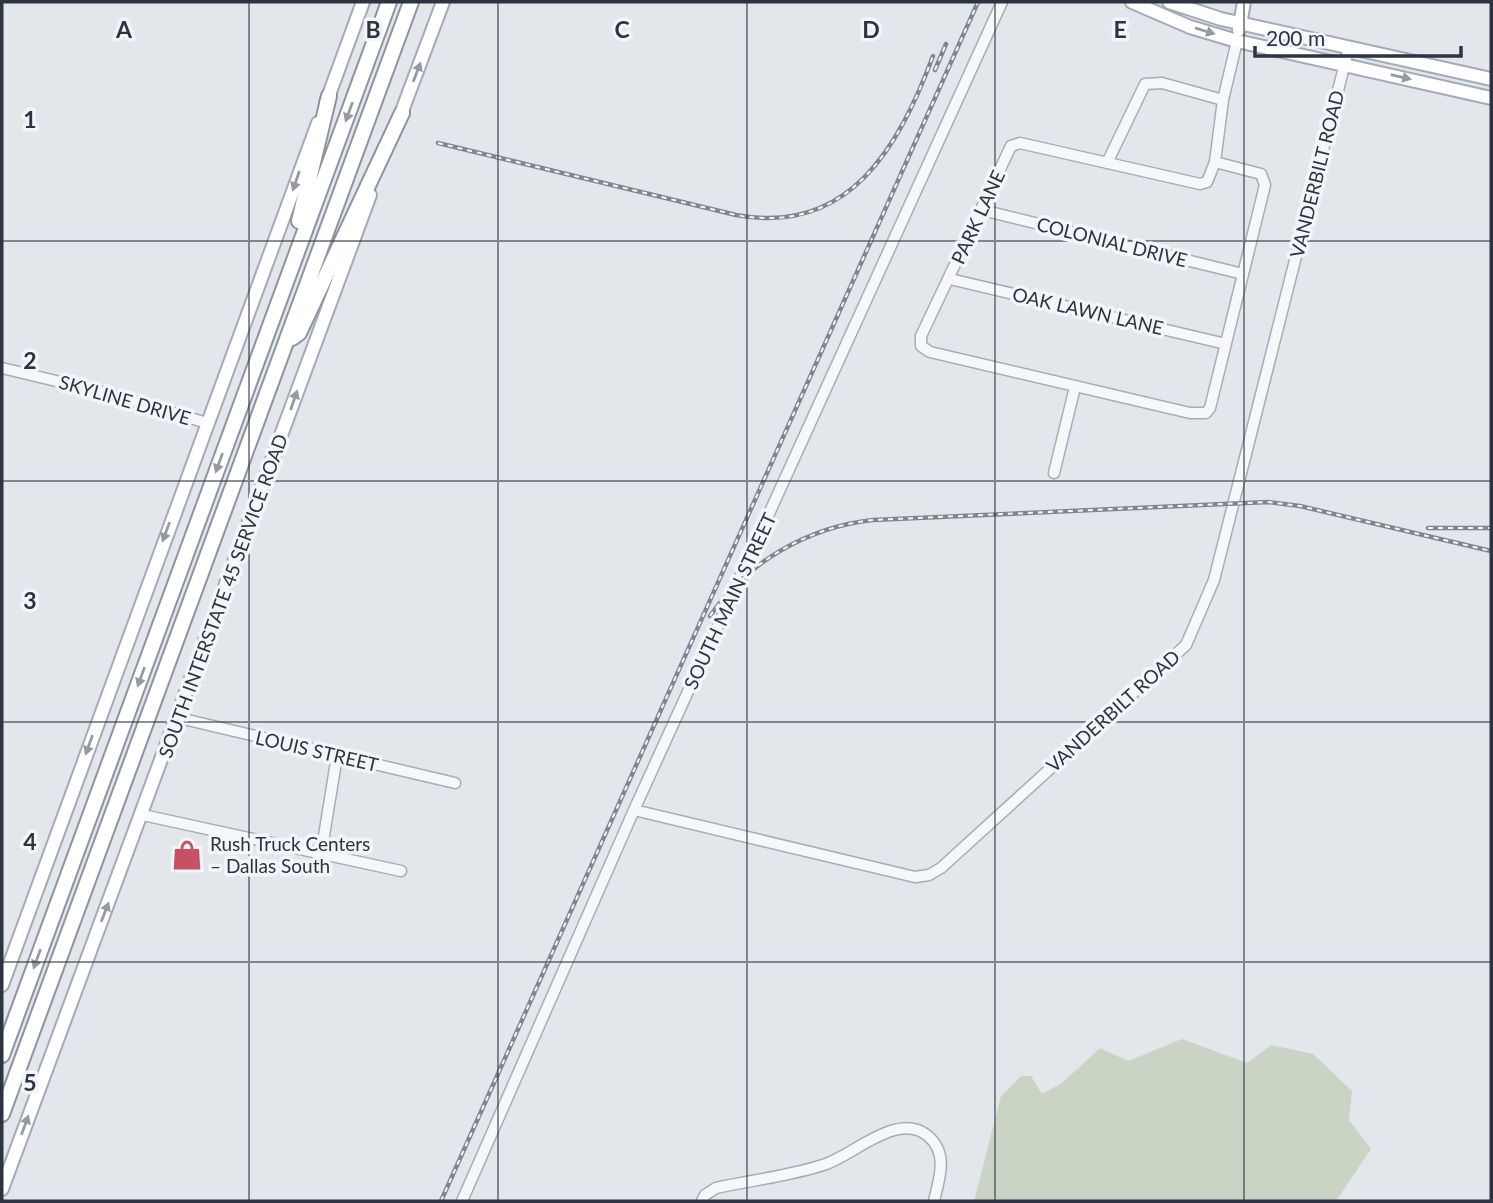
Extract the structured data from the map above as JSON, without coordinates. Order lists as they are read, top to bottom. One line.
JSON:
{"streets":{"main road":["SOUTH INTERSTATE 45 SERVICE ROAD"],"street":["VANDERBILT ROAD","PARK LANE","COLONIAL DRIVE","OAK LAWN LANE","SKYLINE DRIVE","SOUTH MAIN STREET","LOUIS STREET"]},"crossings":[["VANDERBILT ROAD","SOUTH MAIN STREET"],["PARK LANE","COLONIAL DRIVE"],["PARK LANE","OAK LAWN LANE"],["SOUTH INTERSTATE 45 SERVICE ROAD","LOUIS STREET"]],"places":{"shop":["Rush Truck Centers – Dallas South"]},"scale_bar":"200 m","grid":{"columns":["A","B","C","D","E"],"rows":["1","2","3","4","5"]}}
